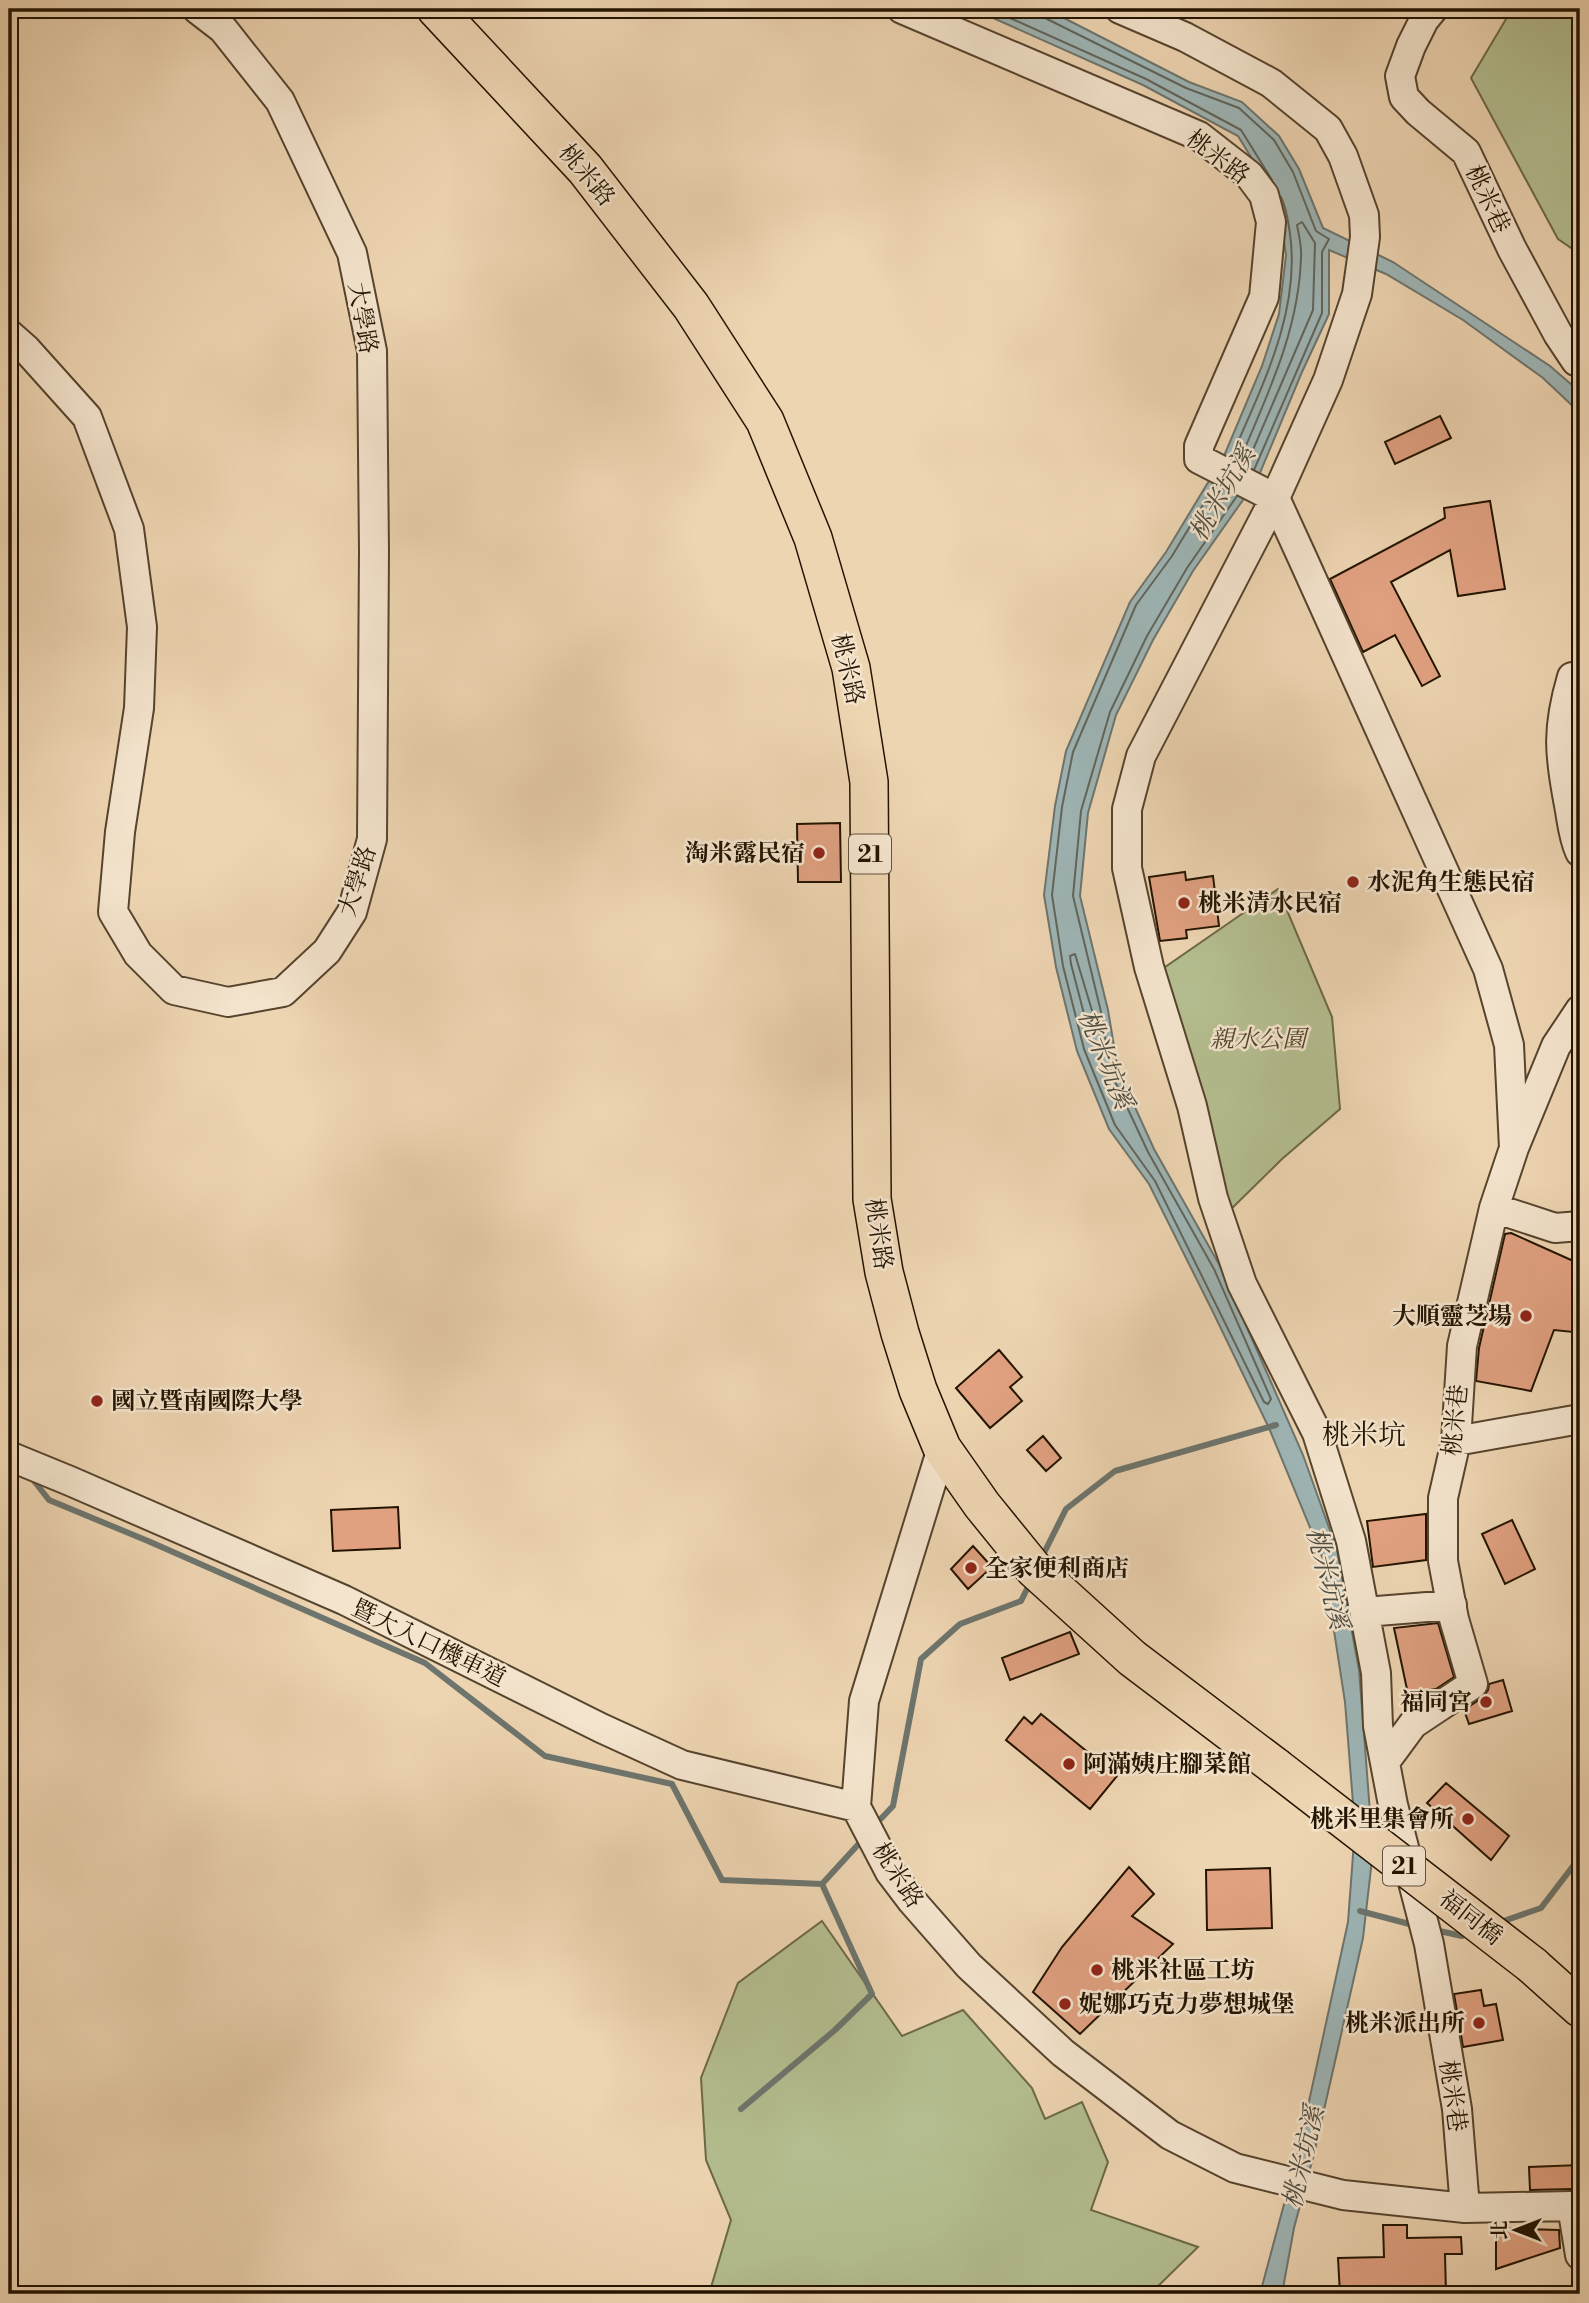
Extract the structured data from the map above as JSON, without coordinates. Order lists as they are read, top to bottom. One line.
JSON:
{"streets":{"main road":["桃米路","21","福同橋"],"street":["桃米巷","大學路","暨大入口機車道"]},"crossings":[["桃米路","桃米巷"],["桃米路","暨大入口機車道"],["桃米路","福同橋"]],"districts":["桃米坑"],"water":["桃米坑溪"],"parks":["親水公園"],"places":["淘米露民宿","水泥角生態民宿","桃米清水民宿","大順靈芝場","國立暨南國際大學","全家便利商店","福同宮","阿滿姨庄腳菜館","桃米里集會所","桃米社區工坊","妮娜巧克力夢想城堡","桃米派出所"],"north":"left"}
